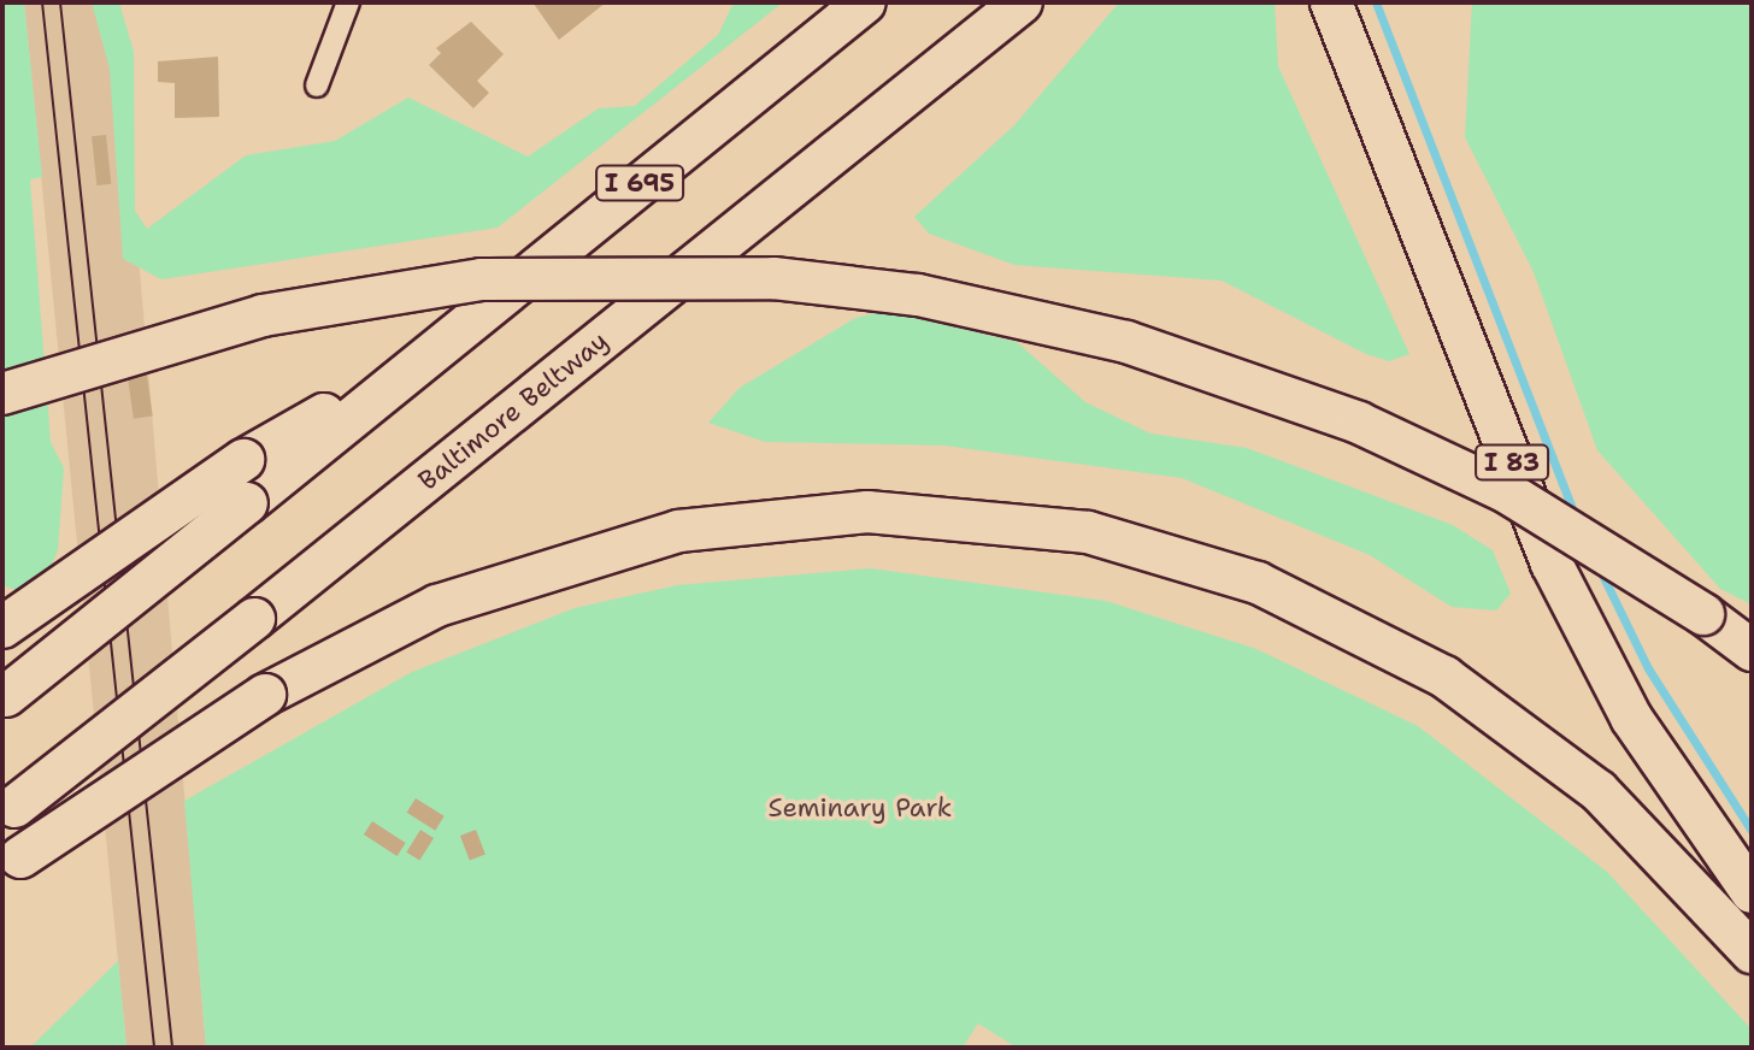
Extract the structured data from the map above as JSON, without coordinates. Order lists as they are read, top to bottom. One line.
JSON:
{"streets":{"highway":["I 695","Baltimore Beltway","I 83"]},"parks":["Seminary Park"]}
